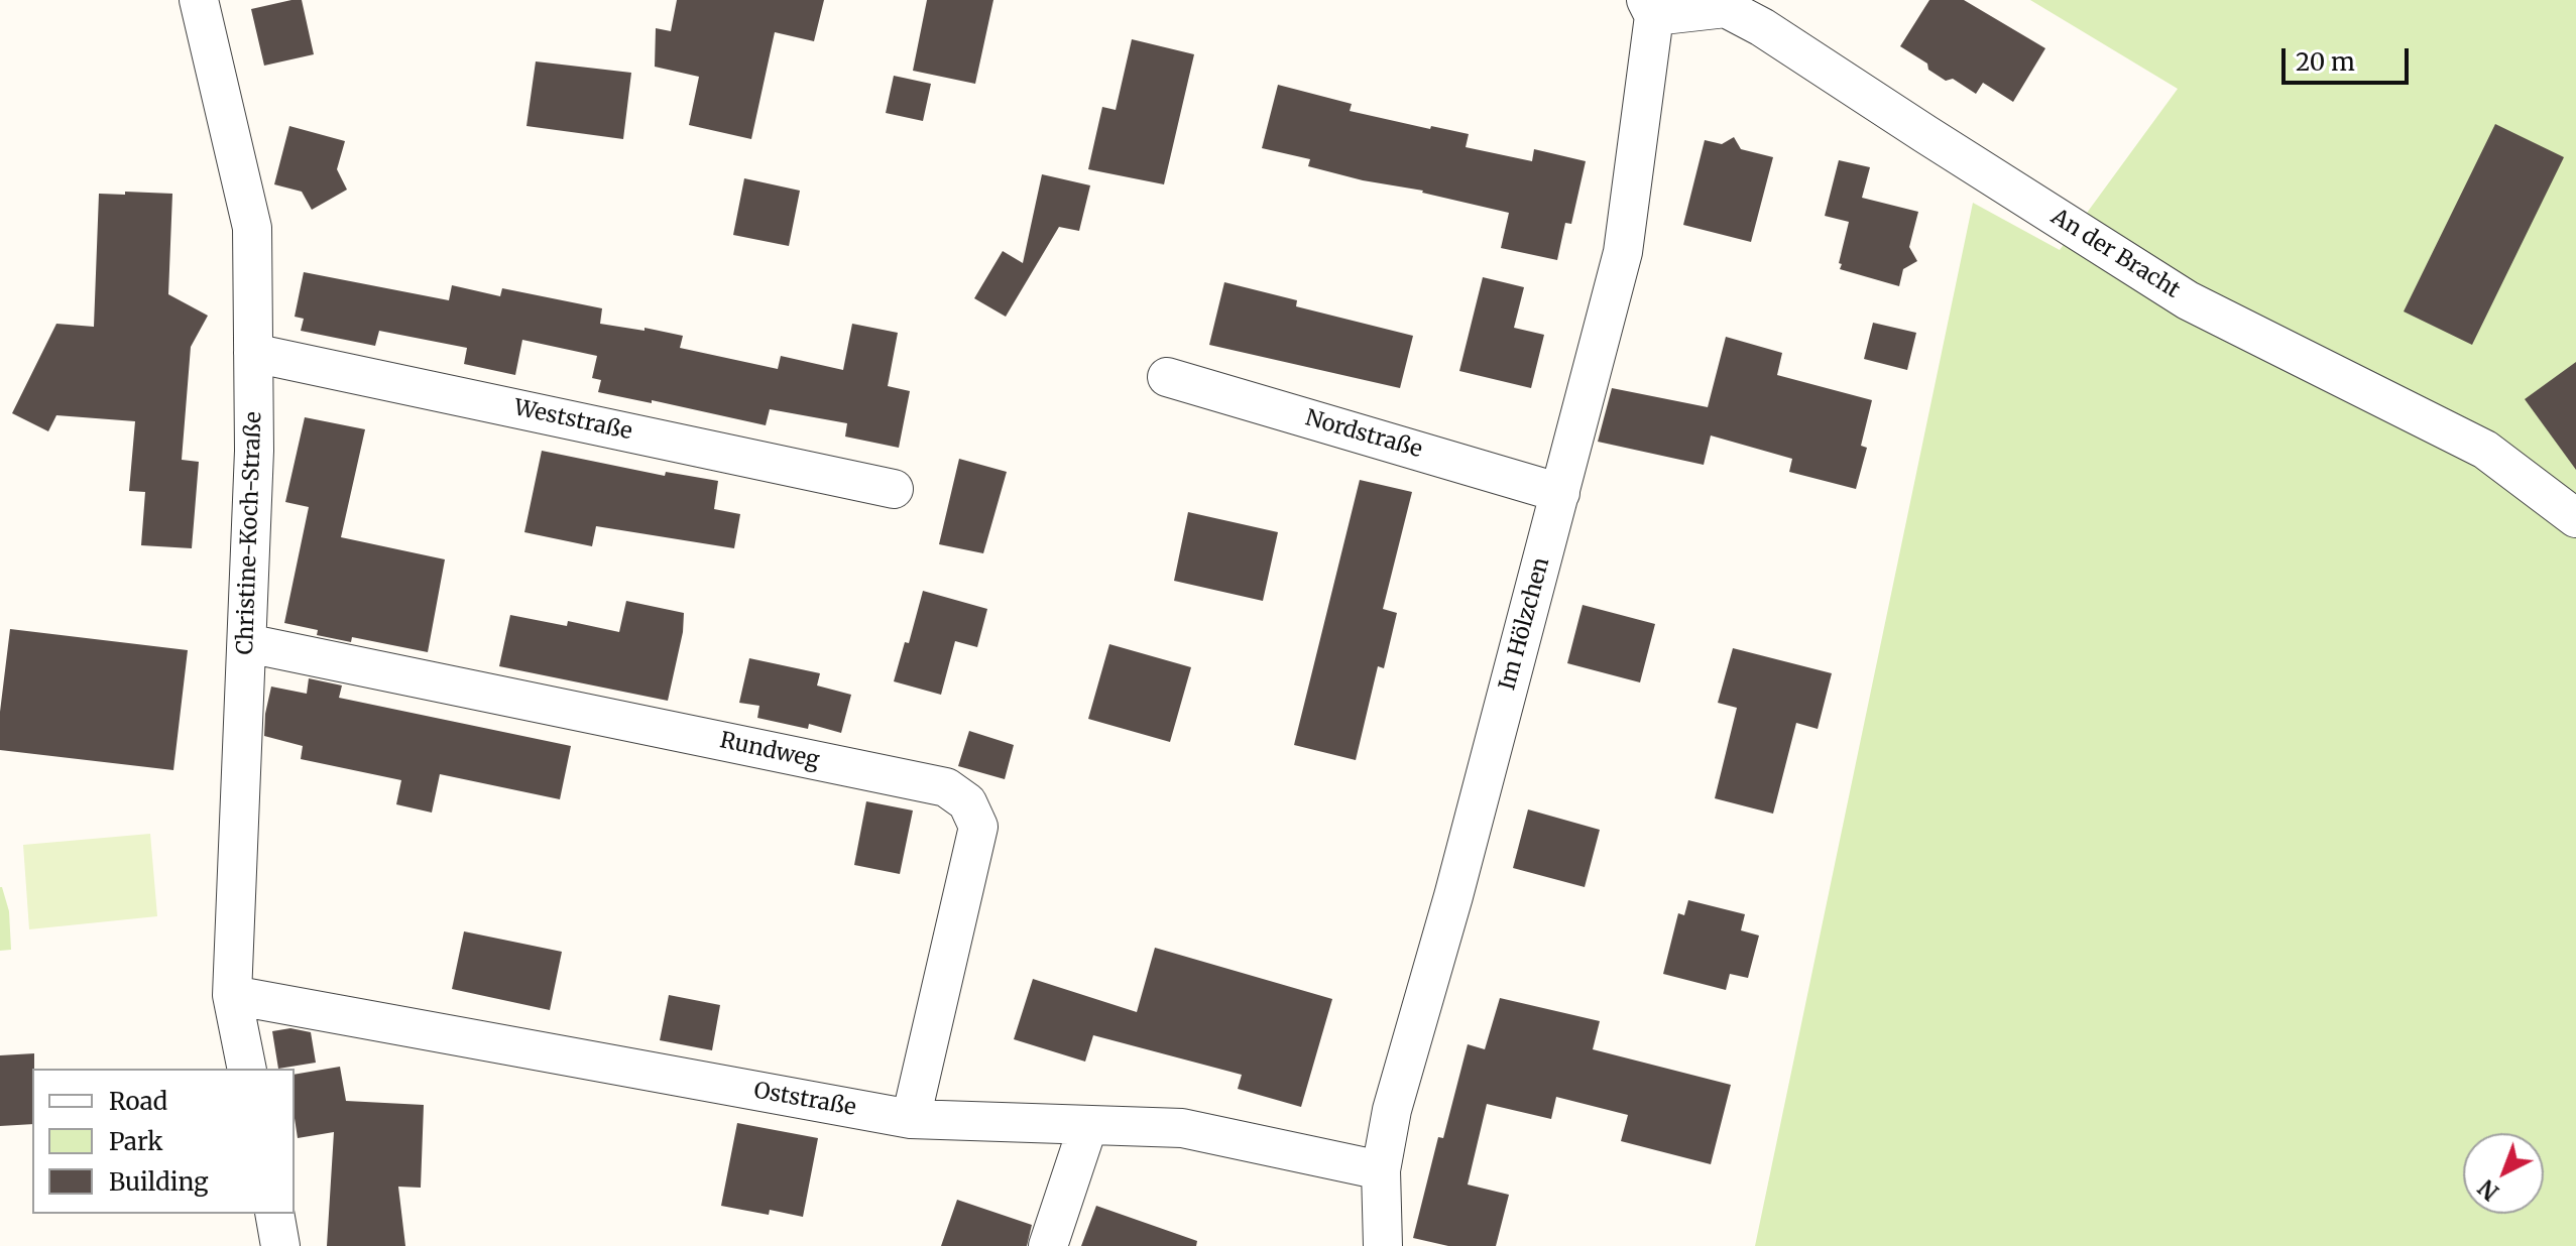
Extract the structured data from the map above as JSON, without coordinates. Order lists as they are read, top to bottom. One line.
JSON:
{"streets":{"street":["An der Bracht","Weststraße","Nordstraße","Christine-Koch-Straße","Im Hölzchen","Rundweg","Oststraße"]},"crossings":[["An der Bracht","Im Hölzchen"],["Weststraße","Christine-Koch-Straße"],["Nordstraße","Im Hölzchen"],["Christine-Koch-Straße","Rundweg"],["Christine-Koch-Straße","Oststraße"],["Im Hölzchen","Oststraße"],["Rundweg","Oststraße"]],"legend":["Road","Park","Building"],"scale_bar":"20 m","north":"bottom left"}
